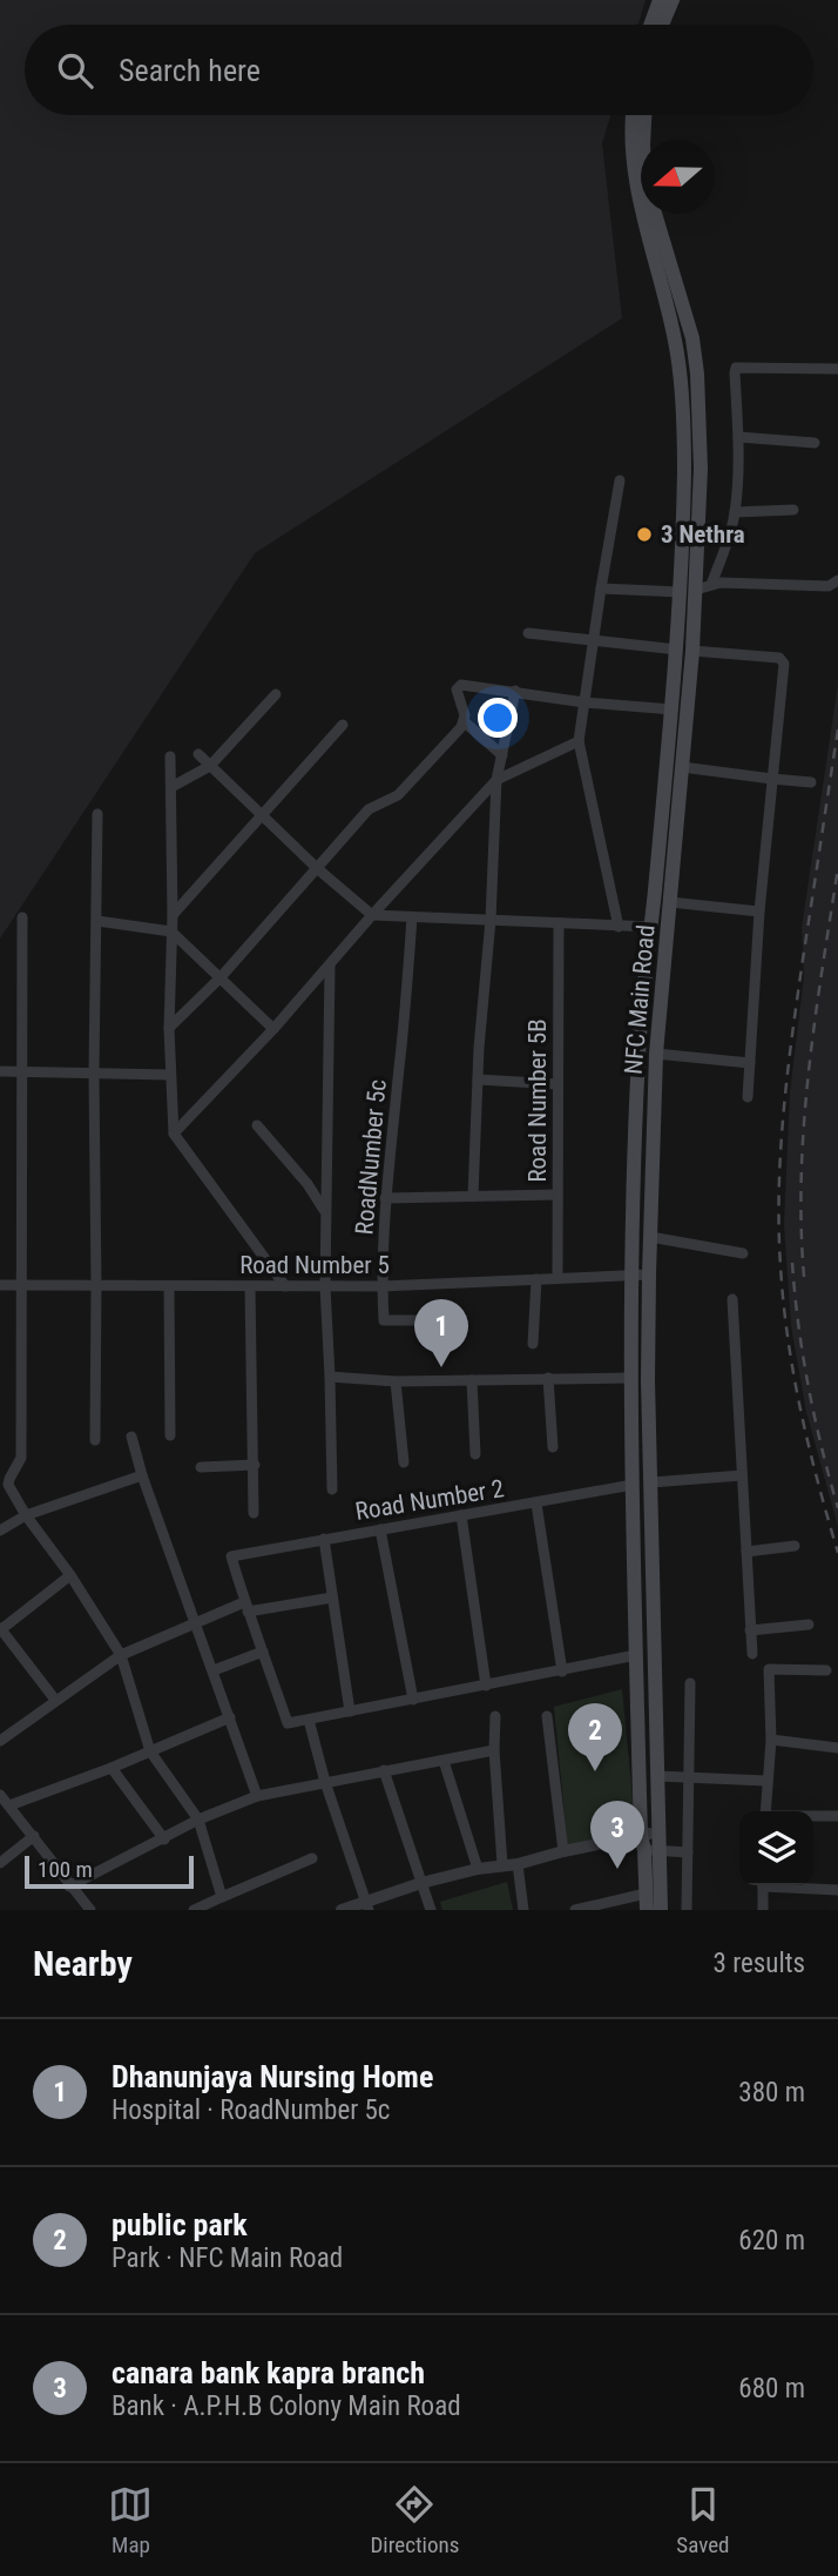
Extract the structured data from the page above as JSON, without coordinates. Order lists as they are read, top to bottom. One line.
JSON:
{"streets":{"main road":["NFC Main Road"],"street":["Road Number 5B","RoadNumber 5c","Road Number 5","Road Number 2"]},"crossings":[["NFC Main Road","Road Number 5"],["NFC Main Road","Road Number 2"],["Road Number 5B","Road Number 5"],["RoadNumber 5c","Road Number 5"]],"places":["3 Nethra"],"scale_bar":"100 m","north":"left","page":{"search":"Search here","pins":["1","2","3"],"scale":"100 m","heading":["Nearby","3 results"],"list":[{"mark":"1","name":"Dhanunjaya Nursing Home","note":"Hospital · RoadNumber 5c","value":"380 m"},{"mark":"2","name":"public park","note":"Park · NFC Main Road","value":"620 m"},{"mark":"3","name":"canara bank kapra branch","note":"Bank · A.P.H.B Colony Main Road","value":"680 m"}],"nav":["Map","Directions","Saved"]}}
